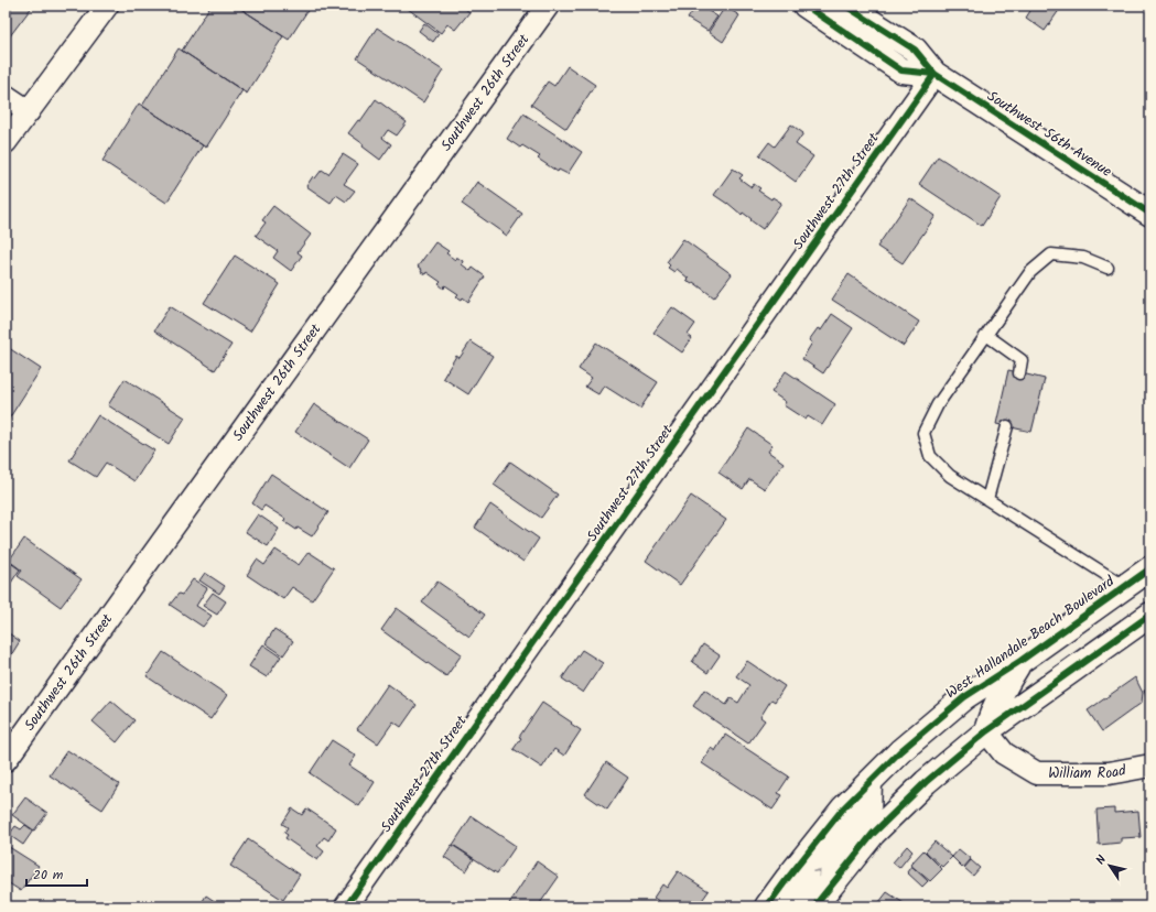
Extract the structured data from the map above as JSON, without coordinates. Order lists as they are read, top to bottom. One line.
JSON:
{"streets":{"main road":["Southwest 56th Avenue","West Hallandale Beach Boulevard"],"street":["Southwest 26th Street","Southwest 27th Street","William Road"]},"crossings":[["Southwest 56th Avenue","Southwest 27th Street"]],"scale_bar":"20 m","north":"top left"}
